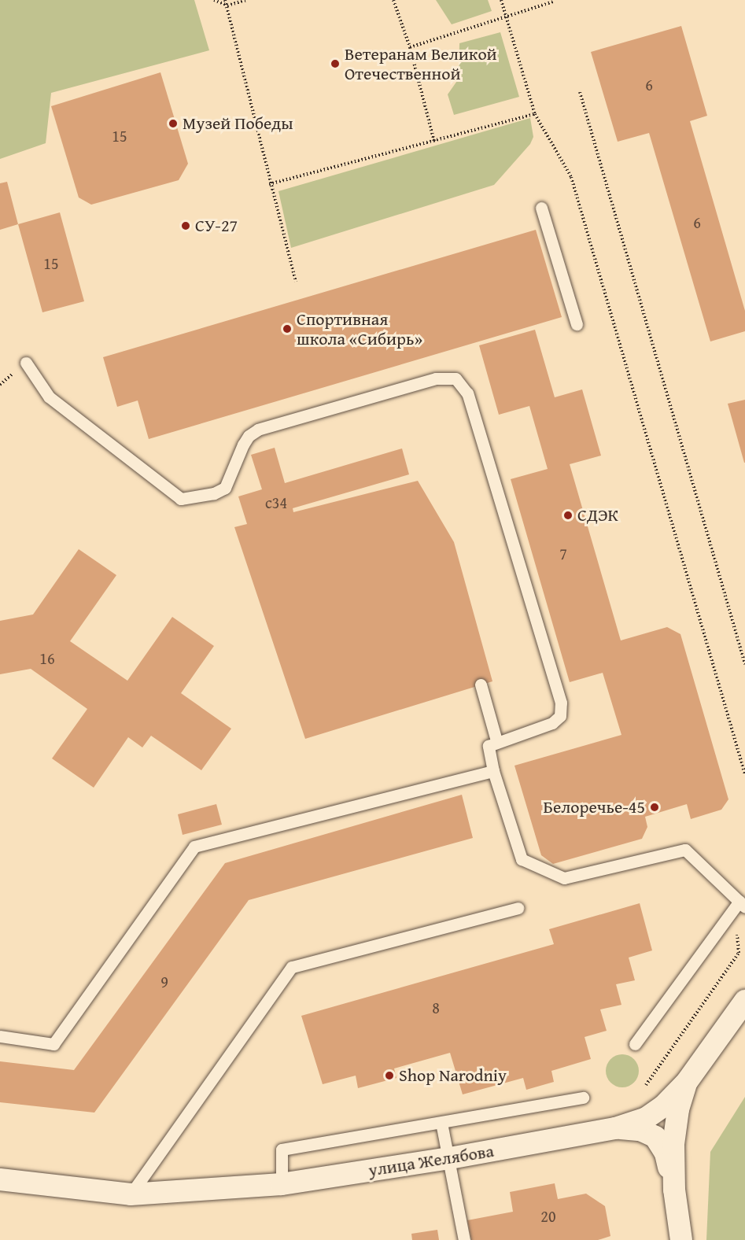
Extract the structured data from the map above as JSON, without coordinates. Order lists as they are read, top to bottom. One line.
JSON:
{"streets":{"street":["улица Желябова"]},"places":["Ветеранам Великой Отечественной","Музей Победы","СУ-27","Спортивная школа «Сибирь»","СДЭК","Белоречье-45","Shop Narodniy"],"house_numbers":["6","15","6","15","с34","7","16","9","8","20"]}
